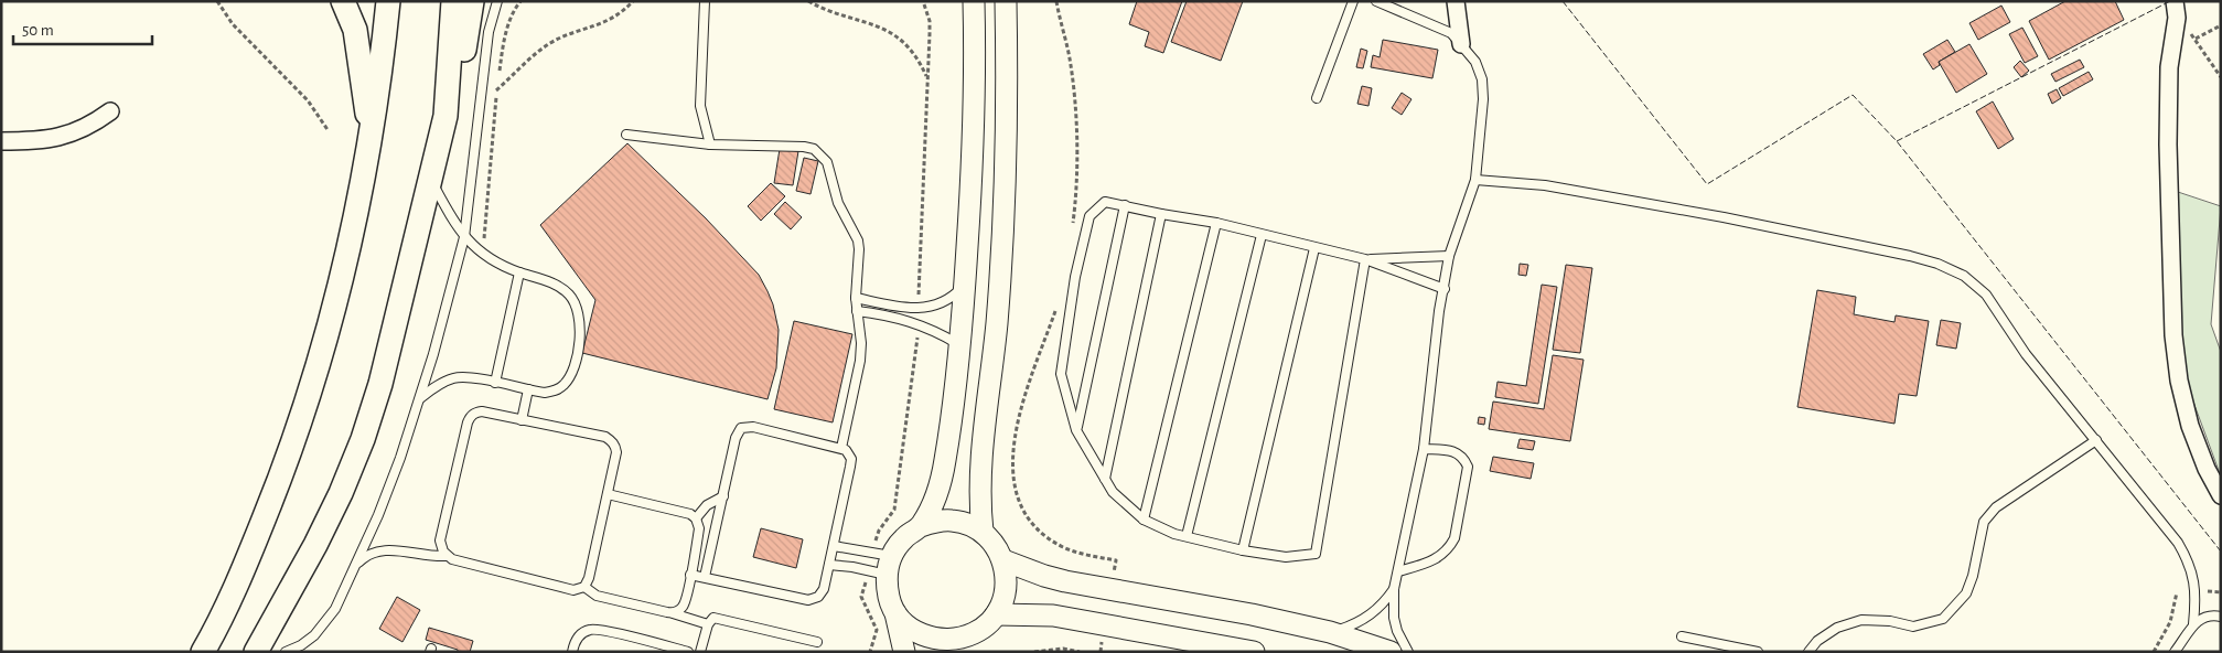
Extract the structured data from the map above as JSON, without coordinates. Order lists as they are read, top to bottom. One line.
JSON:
{"scale_bar":"50 m"}
